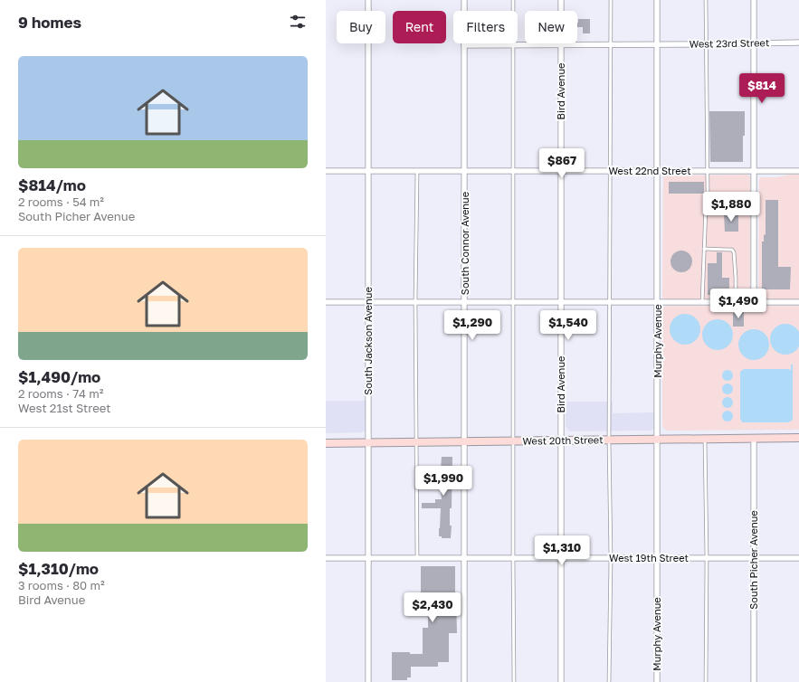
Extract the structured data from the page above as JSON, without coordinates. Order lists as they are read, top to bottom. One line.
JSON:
{"streets":{"main road":["West 20th Street"],"street":["West 23rd Street","Bird Avenue","West 22nd Street","South Connor Avenue","South Jackson Avenue","Murphy Avenue","West 19th Street","South Picher Avenue"]},"crossings":[["West 23rd Street","Bird Avenue"],["West 23rd Street","South Connor Avenue"],["West 23rd Street","Murphy Avenue"],["Bird Avenue","West 22nd Street"],["Bird Avenue","West 20th Street"],["Bird Avenue","West 19th Street"],["West 22nd Street","South Connor Avenue"],["West 22nd Street","South Jackson Avenue"],["West 22nd Street","Murphy Avenue"],["South Connor Avenue","West 20th Street"],["South Connor Avenue","West 19th Street"],["South Jackson Avenue","West 20th Street"],["South Jackson Avenue","West 19th Street"],["Murphy Avenue","West 20th Street"],["Murphy Avenue","West 19th Street"],["West 20th Street","South Picher Avenue"],["West 19th Street","South Picher Avenue"]],"page":{"heading":"9 homes","chip":["Buy","Rent","Filters","New"],"list":[{"name":"$814/mo","note":"2 rooms · 54 m² · South Picher Avenue"},{"name":"$1,490/mo","note":"2 rooms · 74 m² · West 21st Street"},{"name":"$1,310/mo","note":"3 rooms · 80 m² · Bird Avenue"}],"price":["$814","$867","$1,880","$1,490","$1,290","$1,540","$1,990","$1,310","$2,430"]}}
